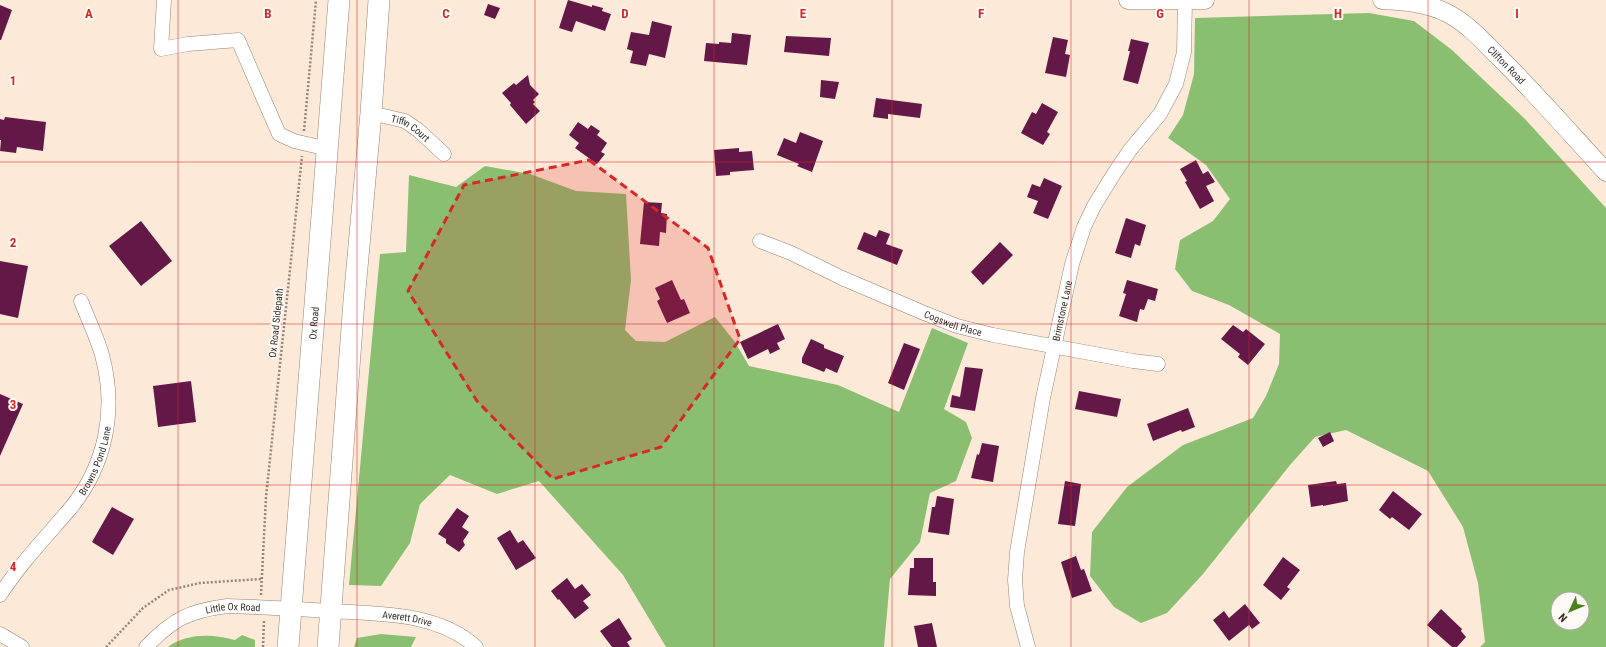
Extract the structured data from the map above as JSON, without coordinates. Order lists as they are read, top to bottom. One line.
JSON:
{"streets":{"highway":["Ox Road"],"main road":["Clifton Road"],"street":["Tiffin Court","Brimstone Lane","Cogswell Place","Browns Pond Lane","Little Ox Road","Averett Drive"],"path":["Ox Road Sidepath"]},"crossings":[["Brimstone Lane","Cogswell Place"],["Ox Road Sidepath","Little Ox Road"],["Ox Road","Little Ox Road"],["Little Ox Road","Averett Drive"]],"north":"bottom left","grid":{"columns":["A","B","C","D","E","F","G","H","I"],"rows":["1","2","3","4"]}}
